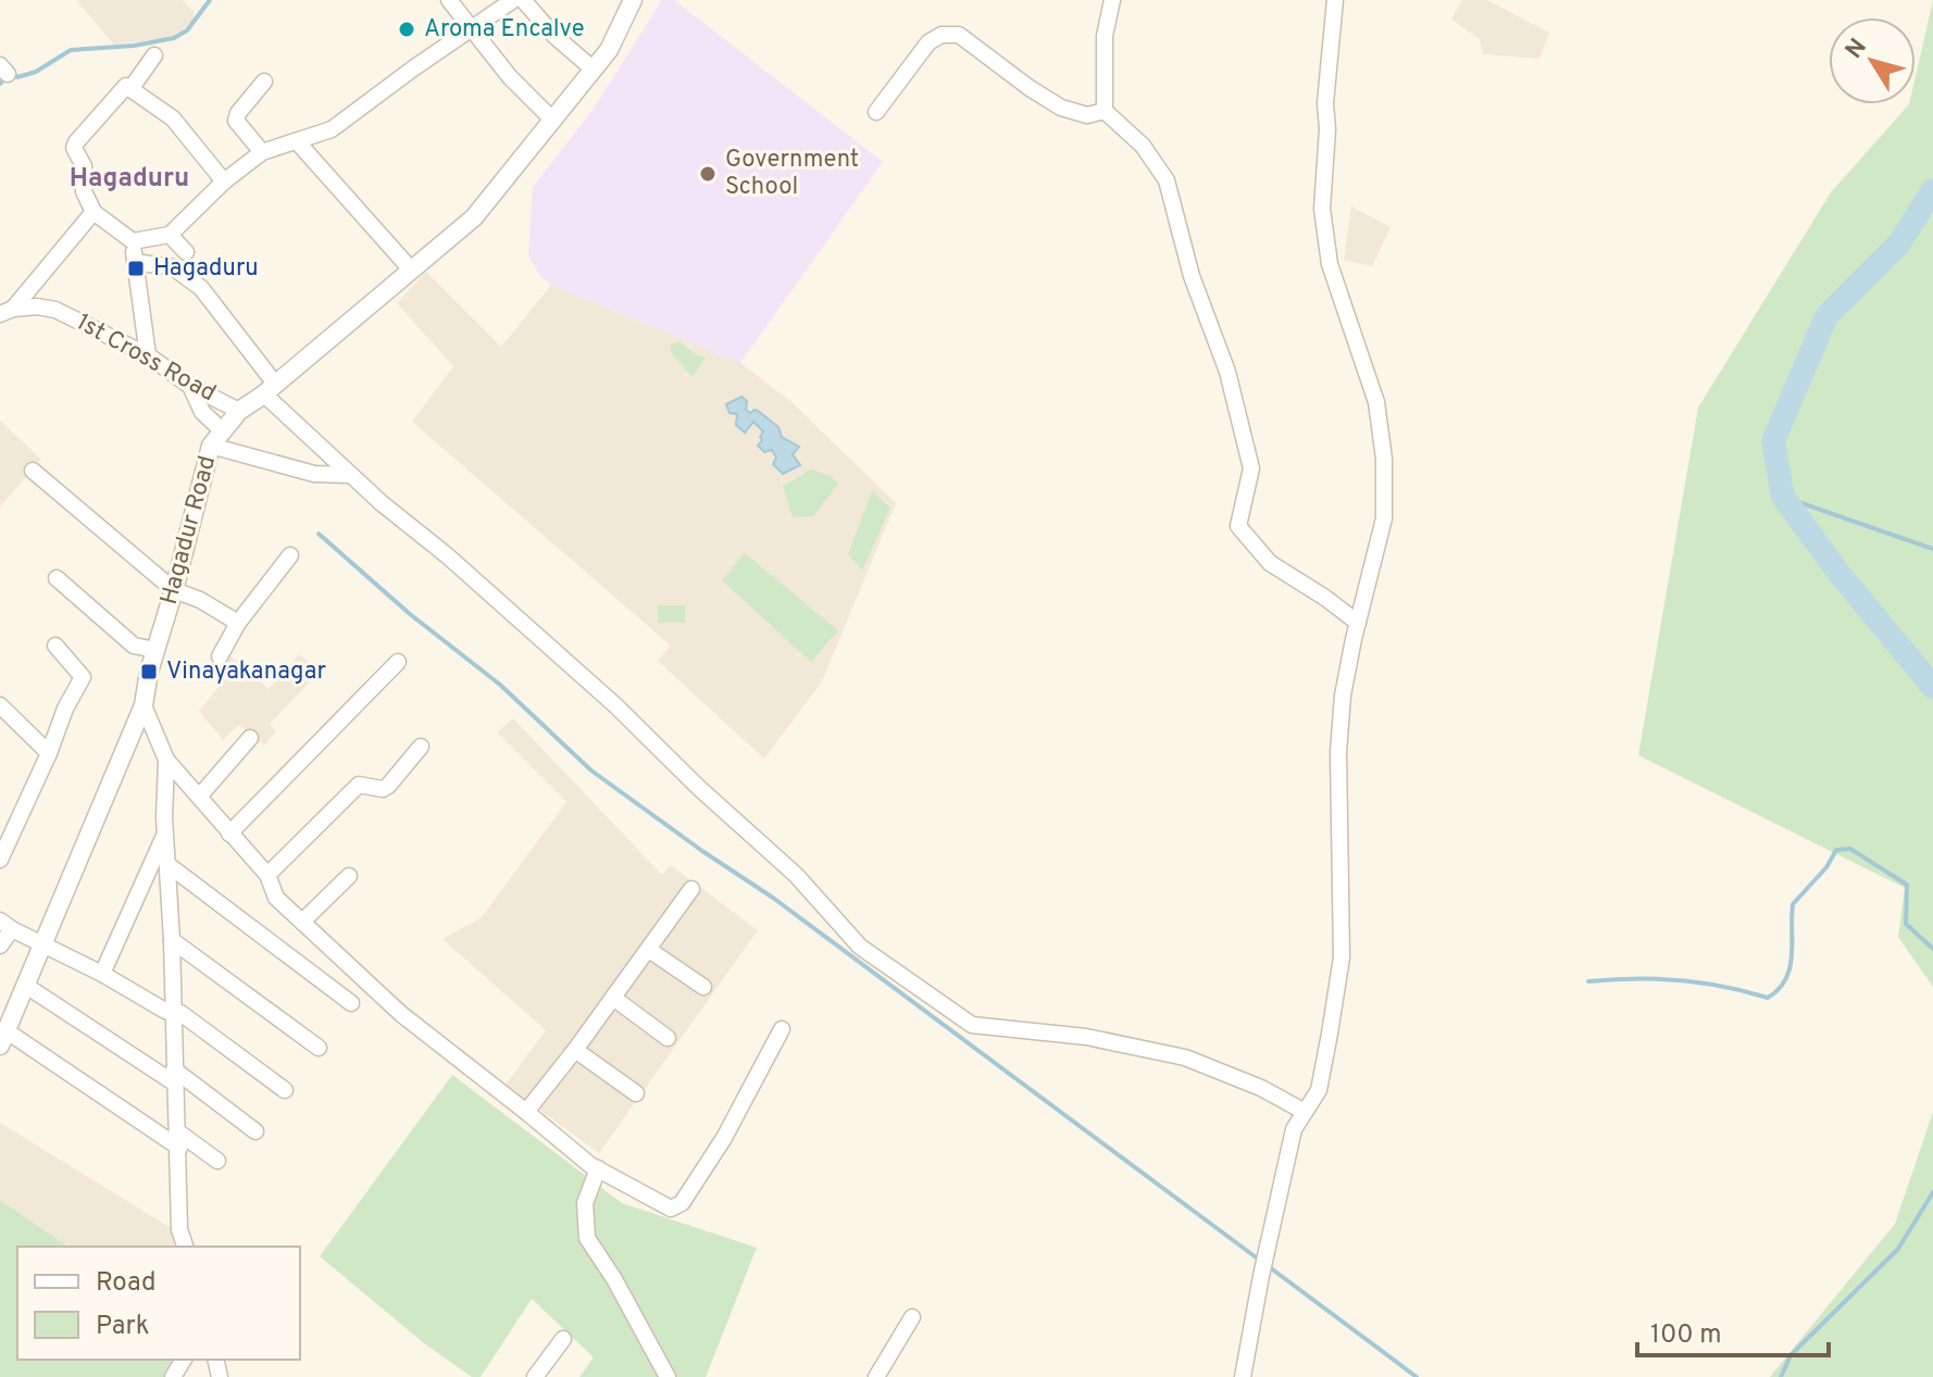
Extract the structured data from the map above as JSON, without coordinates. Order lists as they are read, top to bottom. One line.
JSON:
{"streets":{"street":["1st Cross Road","Hagadur Road"]},"crossings":[["1st Cross Road","Hagadur Road"]],"districts":["Hagaduru"],"places":{"other":["Aroma Encalve","Government School"],"transit":["Hagaduru","Vinayakanagar"]},"legend":["Road","Park"],"scale_bar":"100 m","north":"top left"}
